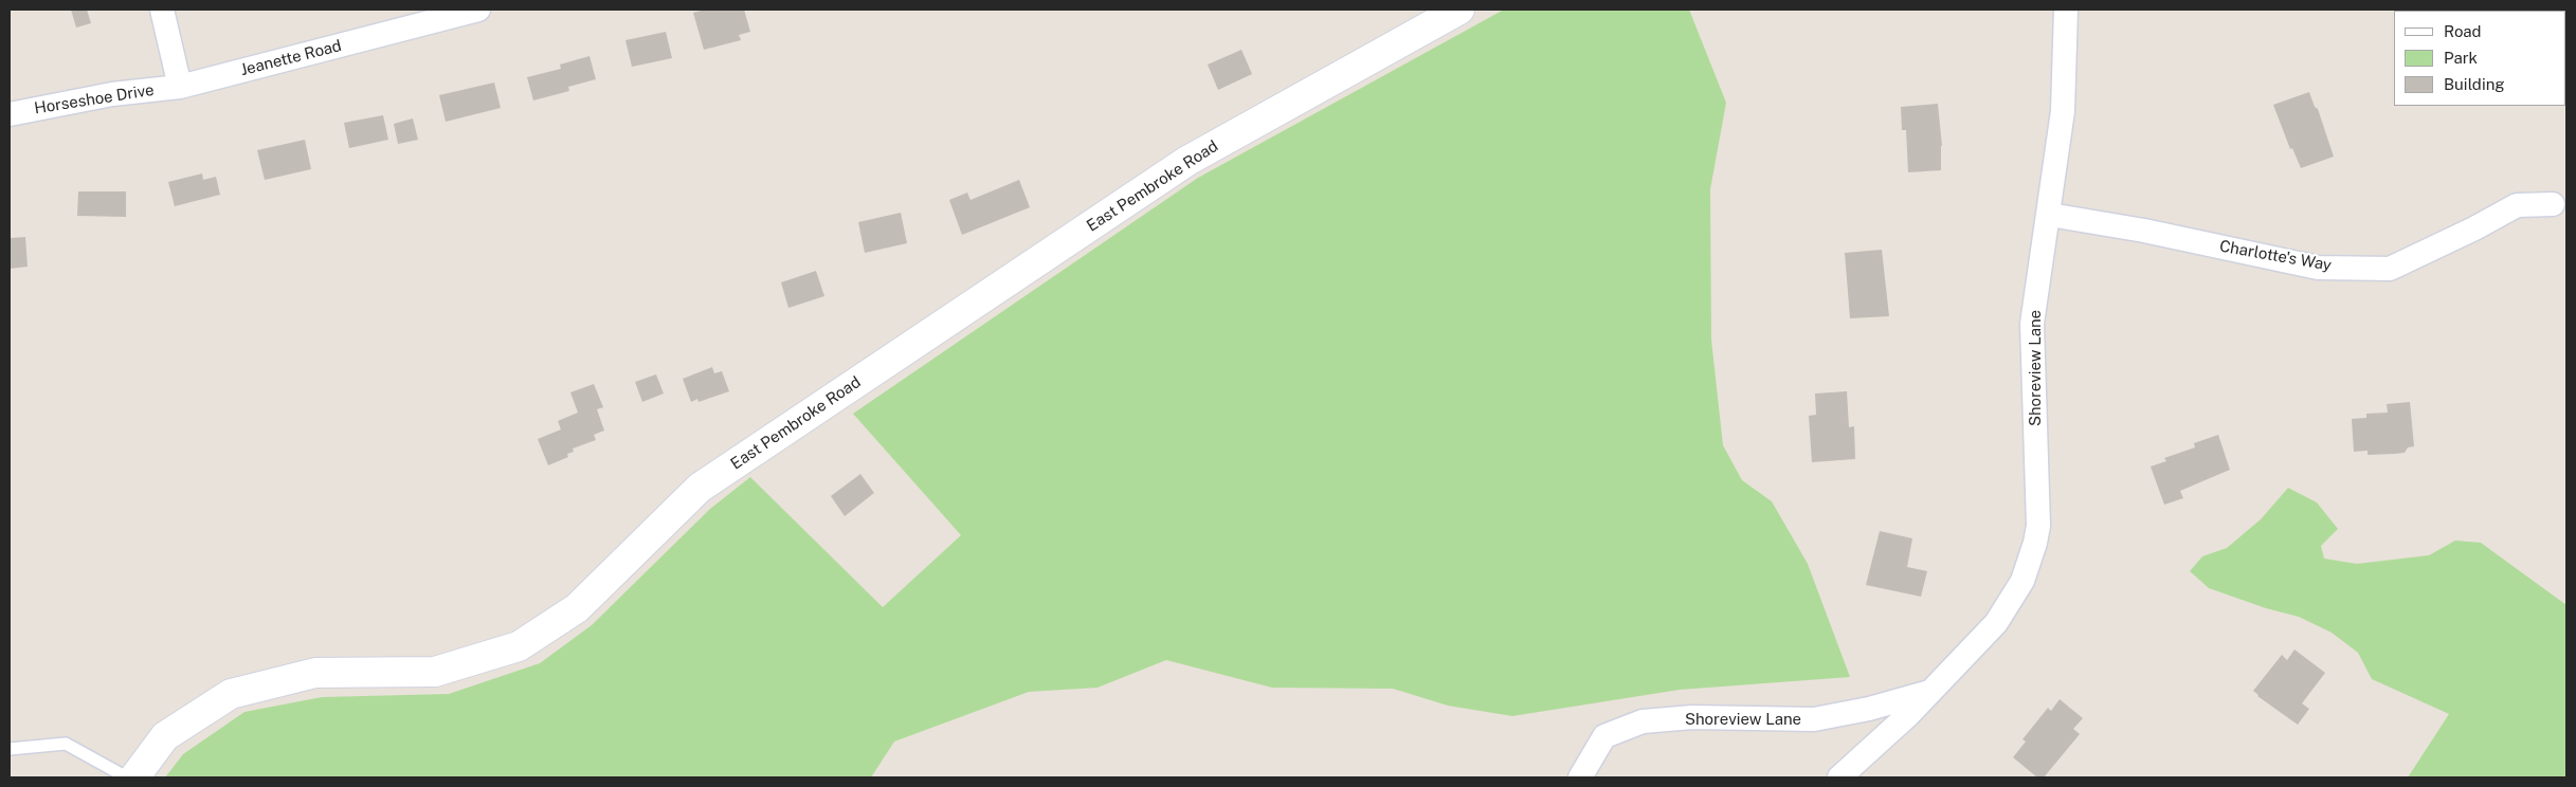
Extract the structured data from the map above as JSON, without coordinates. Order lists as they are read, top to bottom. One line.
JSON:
{"streets":{"street":["Jeanette Road","Horseshoe Drive","East Pembroke Road","Charlotte's Way","Shoreview Lane"]},"crossings":[["Jeanette Road","Horseshoe Drive"],["Charlotte's Way","Shoreview Lane"]],"legend":["Road","Park","Building"]}
